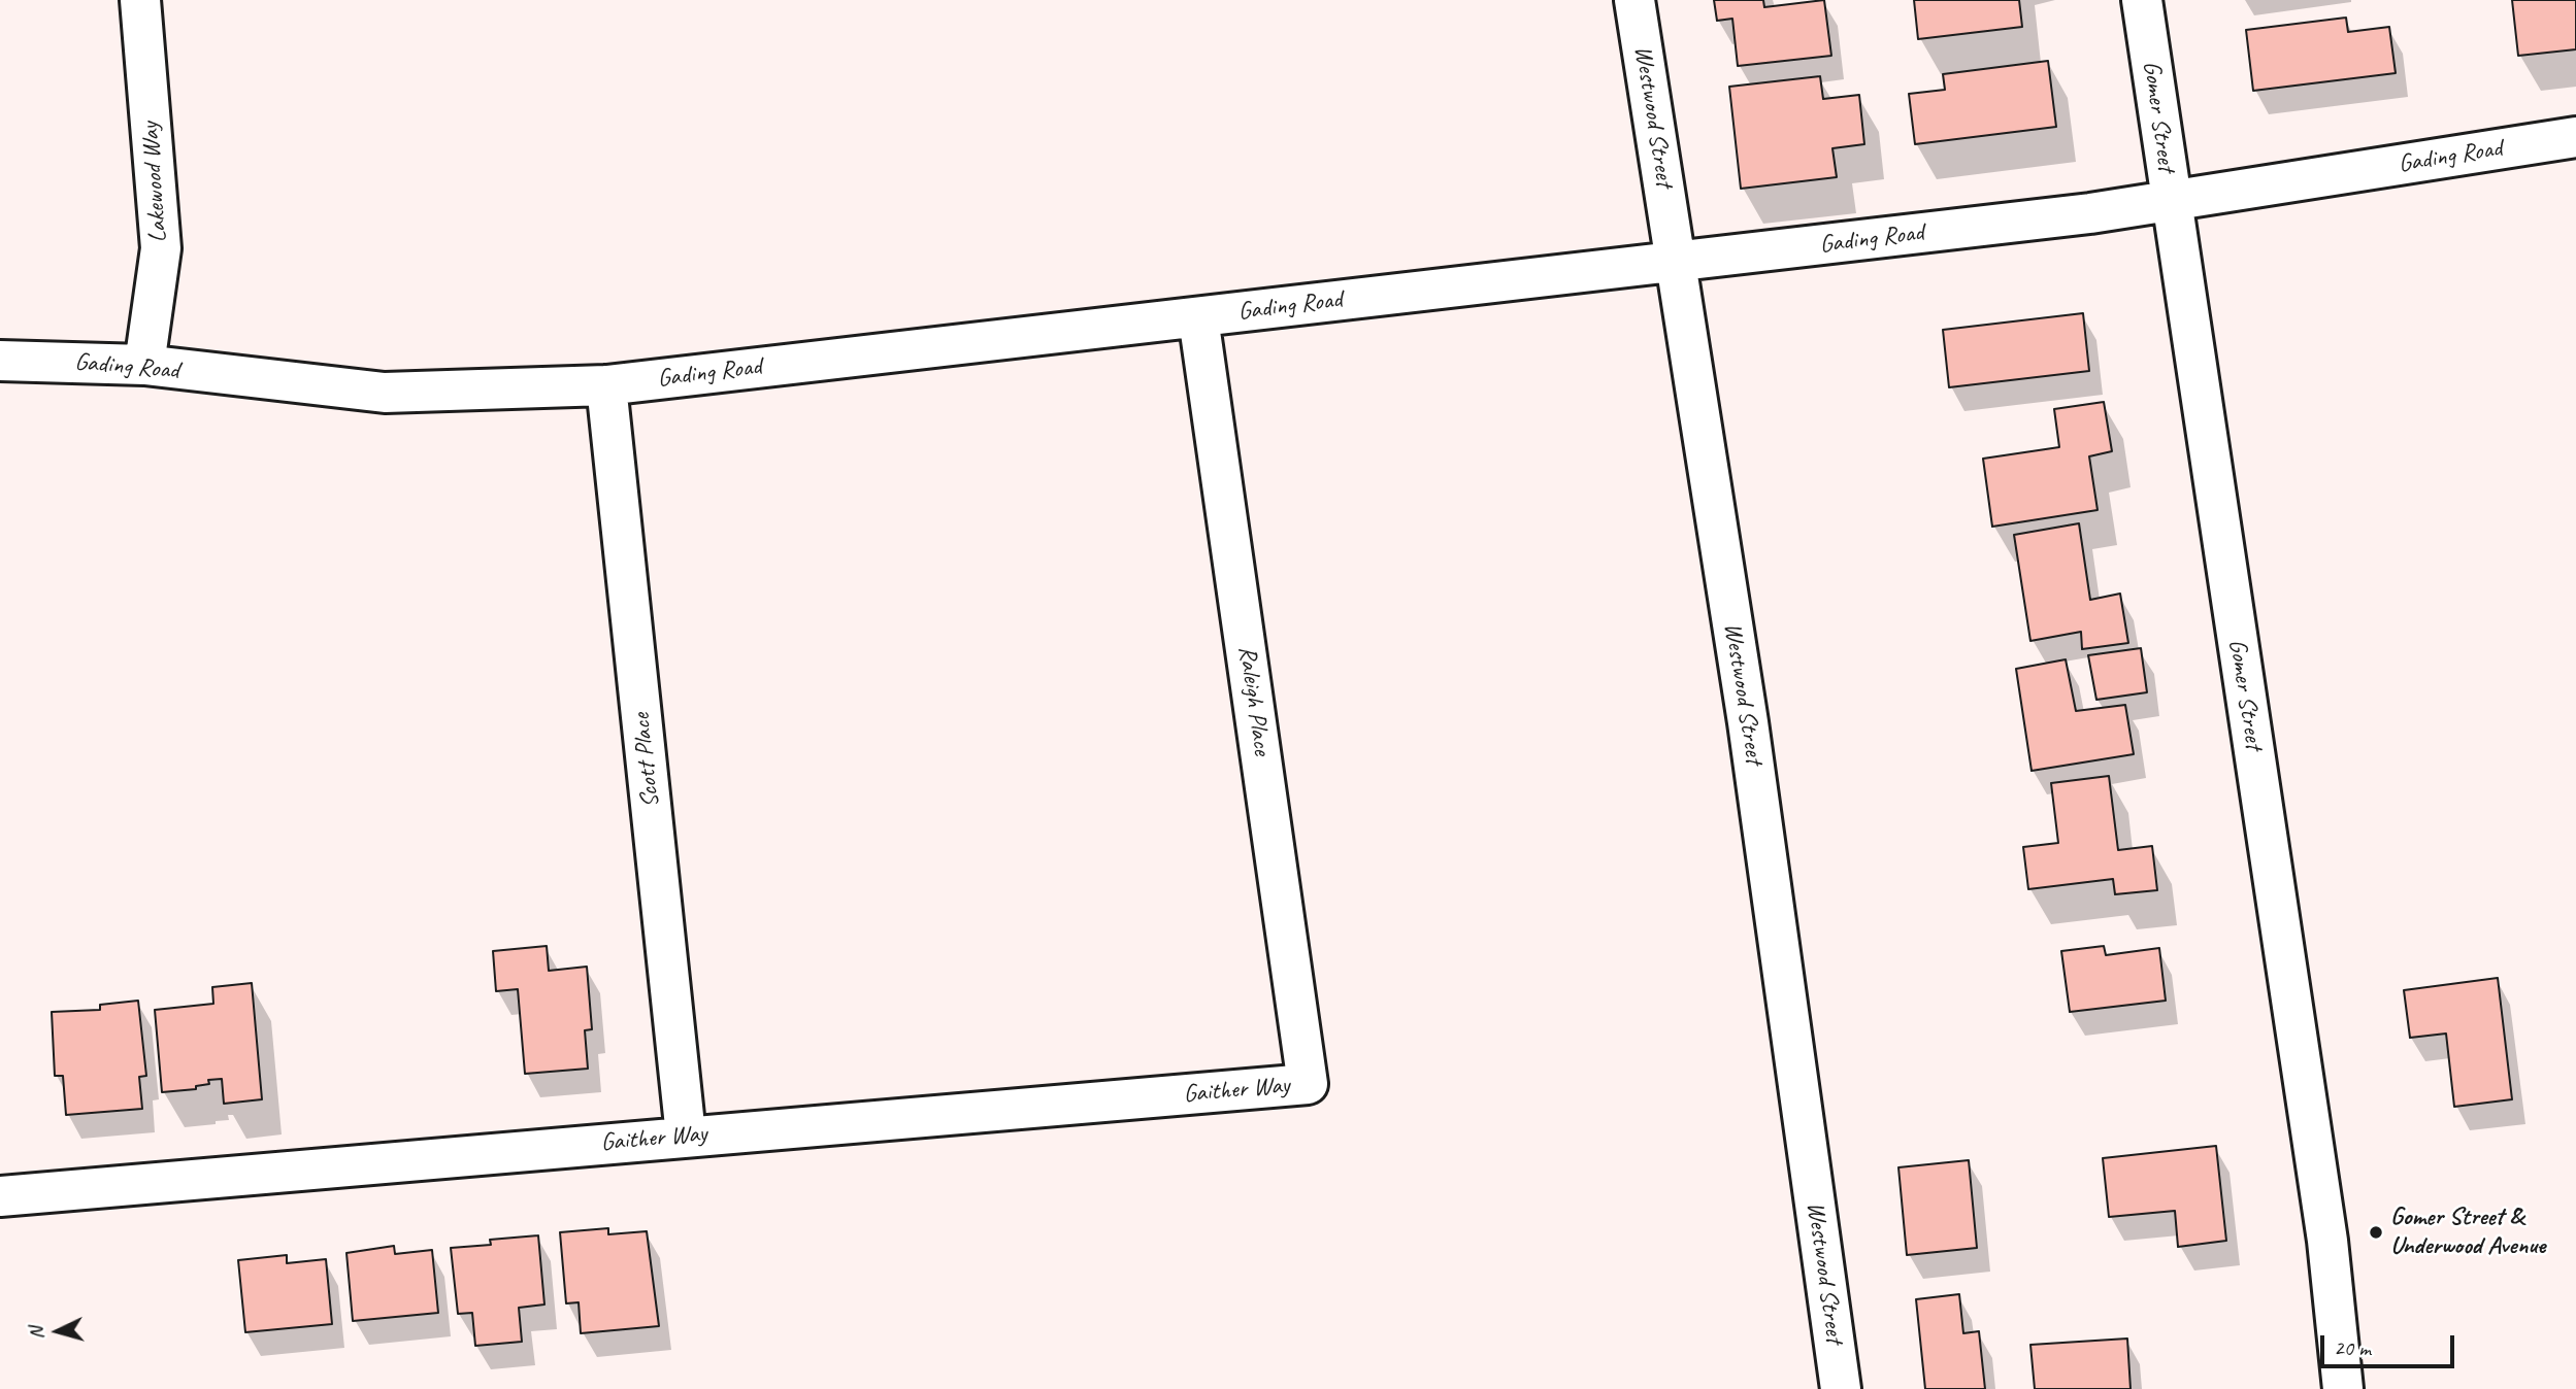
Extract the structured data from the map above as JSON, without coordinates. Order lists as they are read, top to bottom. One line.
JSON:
{"streets":{"street":["Westwood Street","Gomer Street","Gading Road","Lakewood Way","Raleigh Place","Scott Place","Gaither Way"]},"crossings":[["Westwood Street","Gading Road"],["Gomer Street","Gading Road"],["Gading Road","Lakewood Way"],["Gading Road","Raleigh Place"],["Gading Road","Scott Place"],["Raleigh Place","Gaither Way"],["Scott Place","Gaither Way"]],"places":["Gomer Street & Underwood Avenue"],"scale_bar":"20 m","north":"left"}
